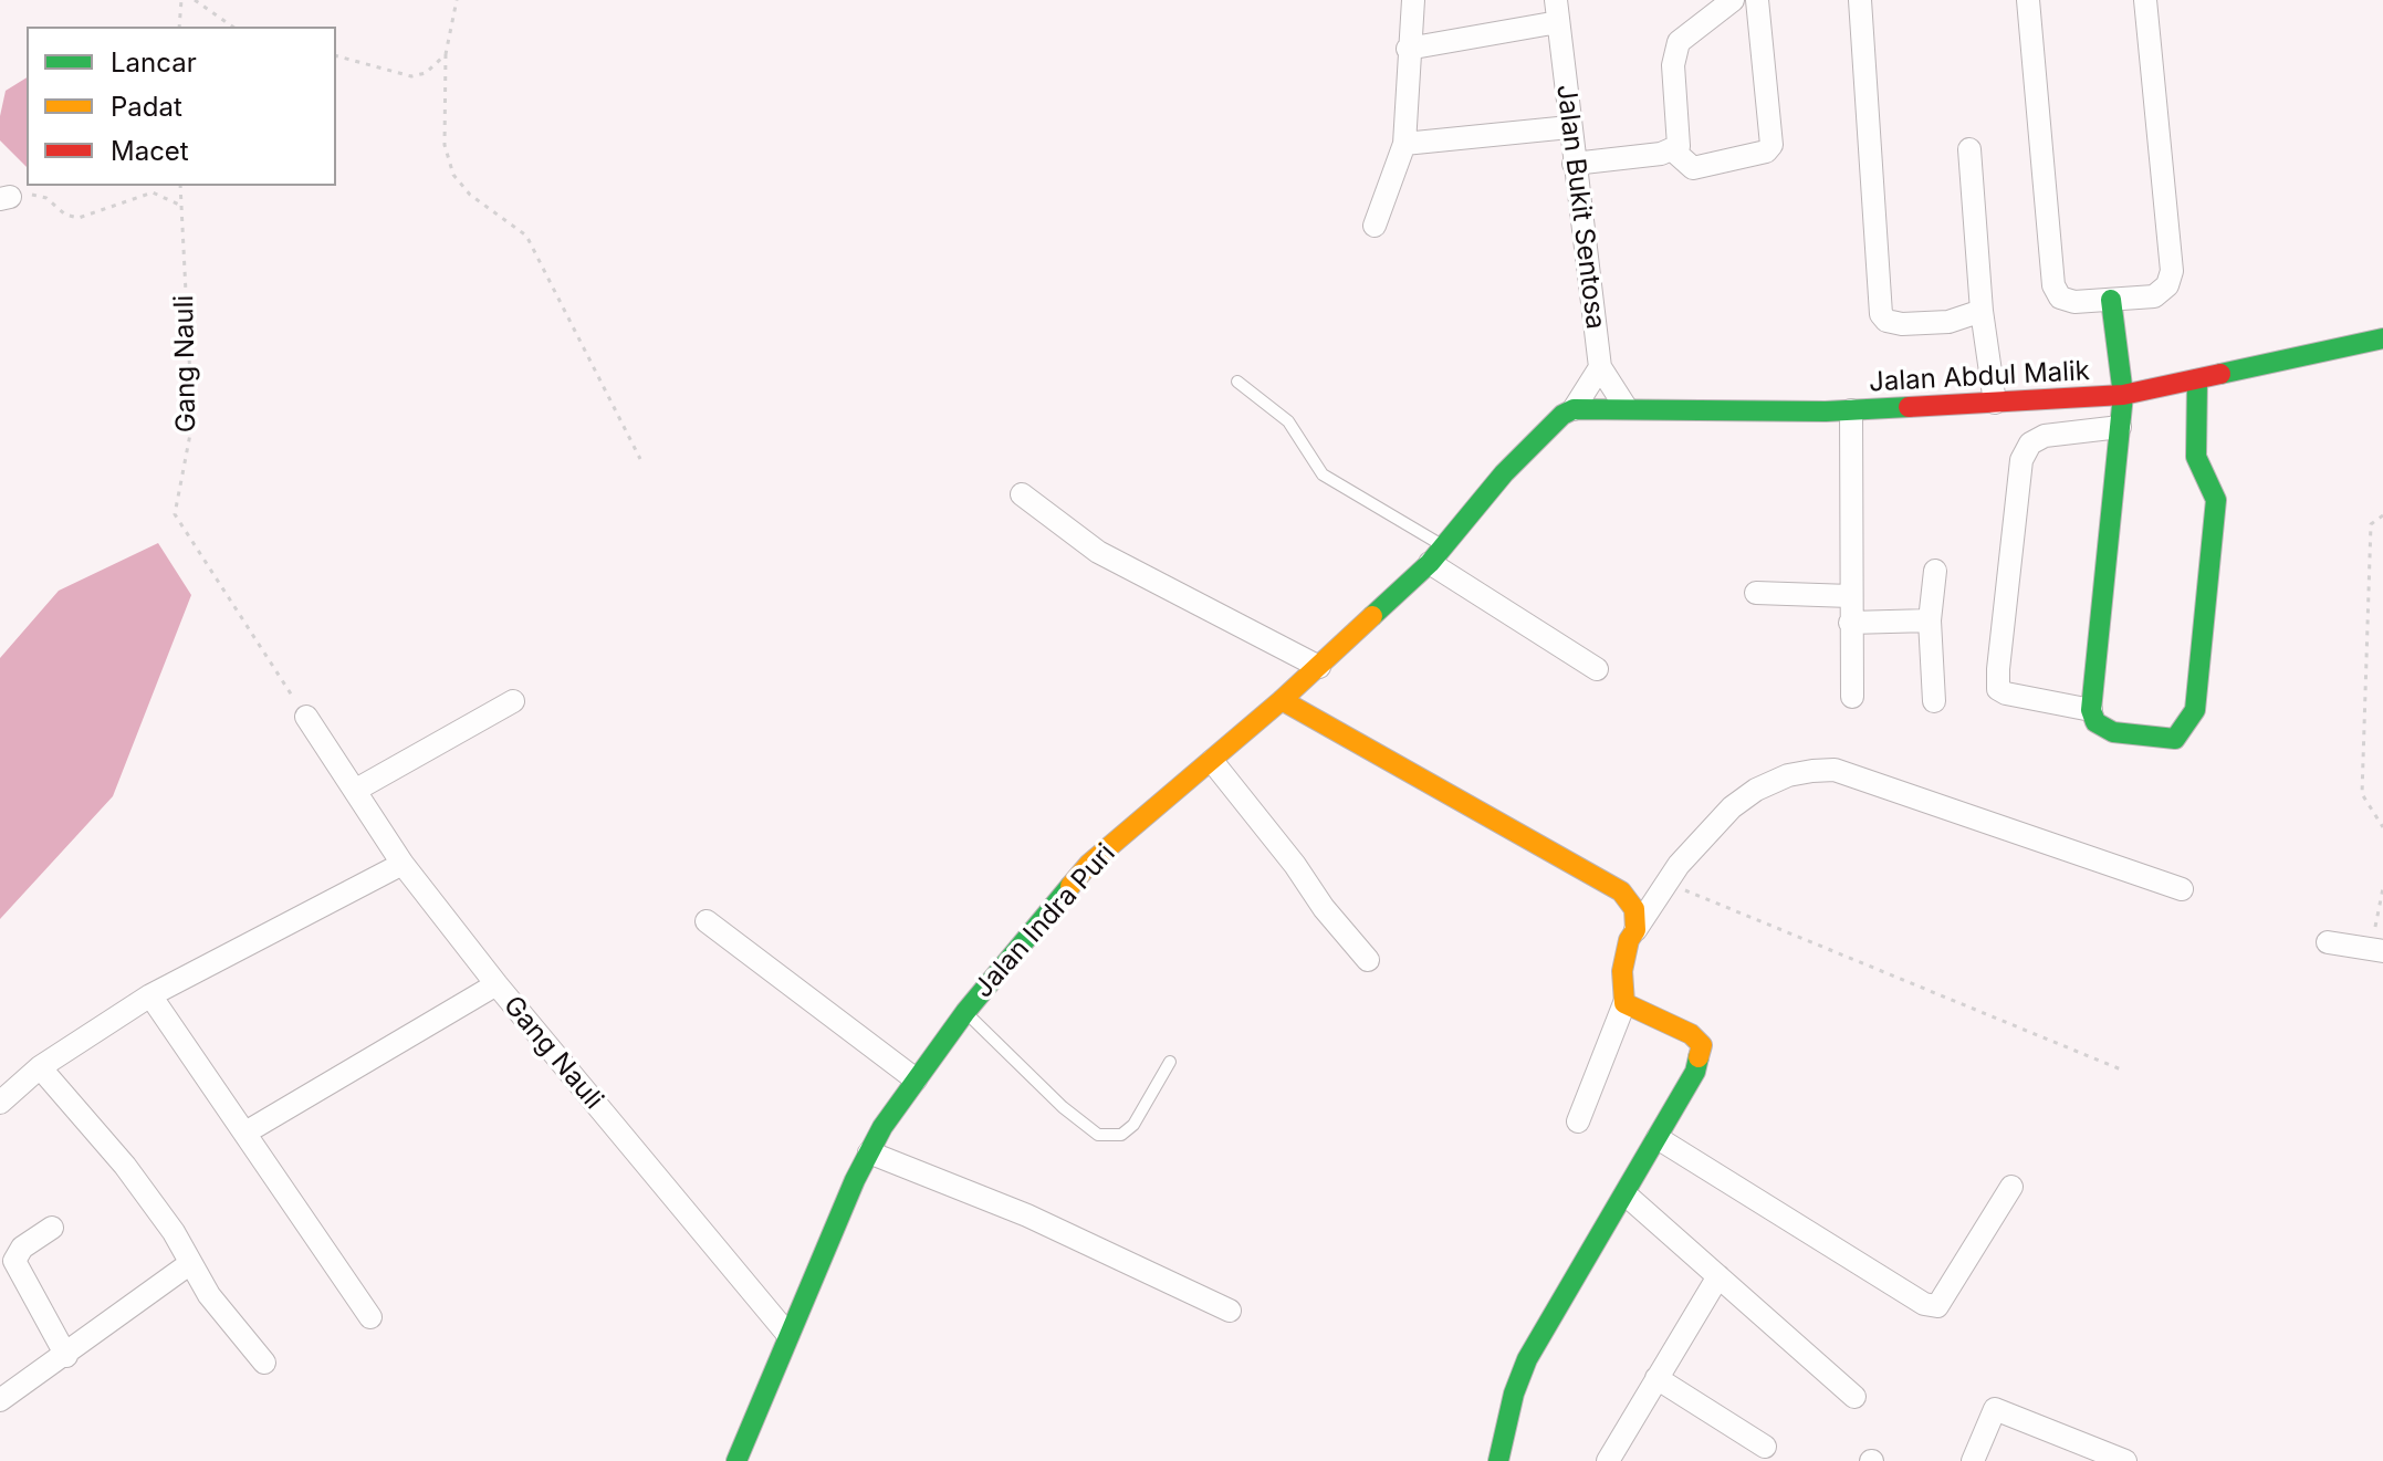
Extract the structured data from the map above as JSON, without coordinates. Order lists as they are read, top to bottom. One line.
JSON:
{"streets":{"street":["Jalan Bukit Sentosa","Gang Nauli","Jalan Abdul Malik","Jalan Indra Puri"]},"crossings":[["Jalan Bukit Sentosa","Jalan Abdul Malik"],["Jalan Bukit Sentosa","Jalan Indra Puri"],["Gang Nauli","Jalan Indra Puri"],["Jalan Abdul Malik","Jalan Indra Puri"]],"legend":["Lancar","Padat","Macet"]}
